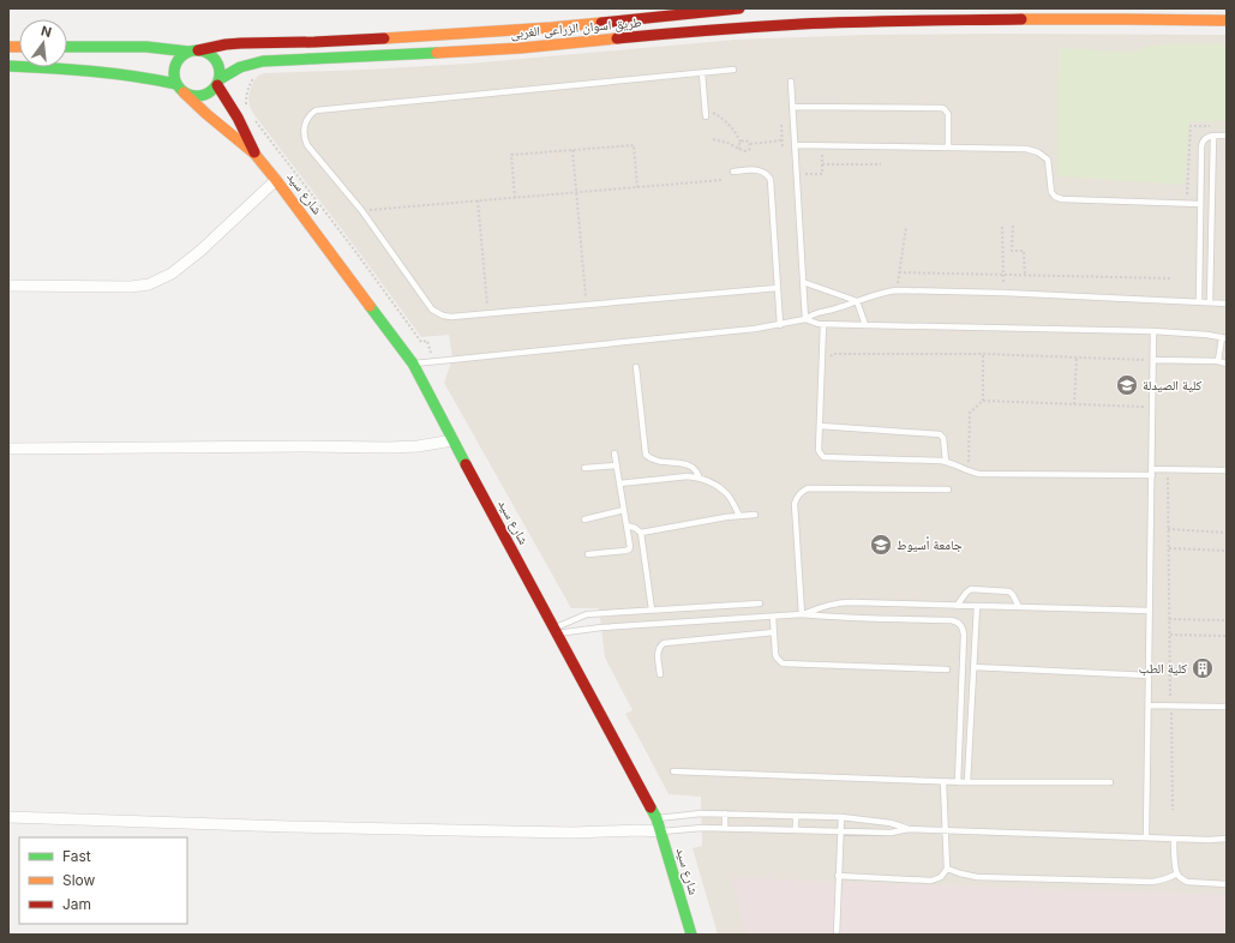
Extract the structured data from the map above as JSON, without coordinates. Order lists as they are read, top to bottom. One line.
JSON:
{"streets":{"main road":["طريق اسوان الزراعى الغربى","شارع سيد"]},"crossings":[["طريق اسوان الزراعى الغربى","شارع سيد"]],"places":{"school or university":["كلية الصيدلة","جامعة أسيوط"],"building":["كلية الطب"]},"legend":["Fast","Slow","Jam"],"north":"top"}
